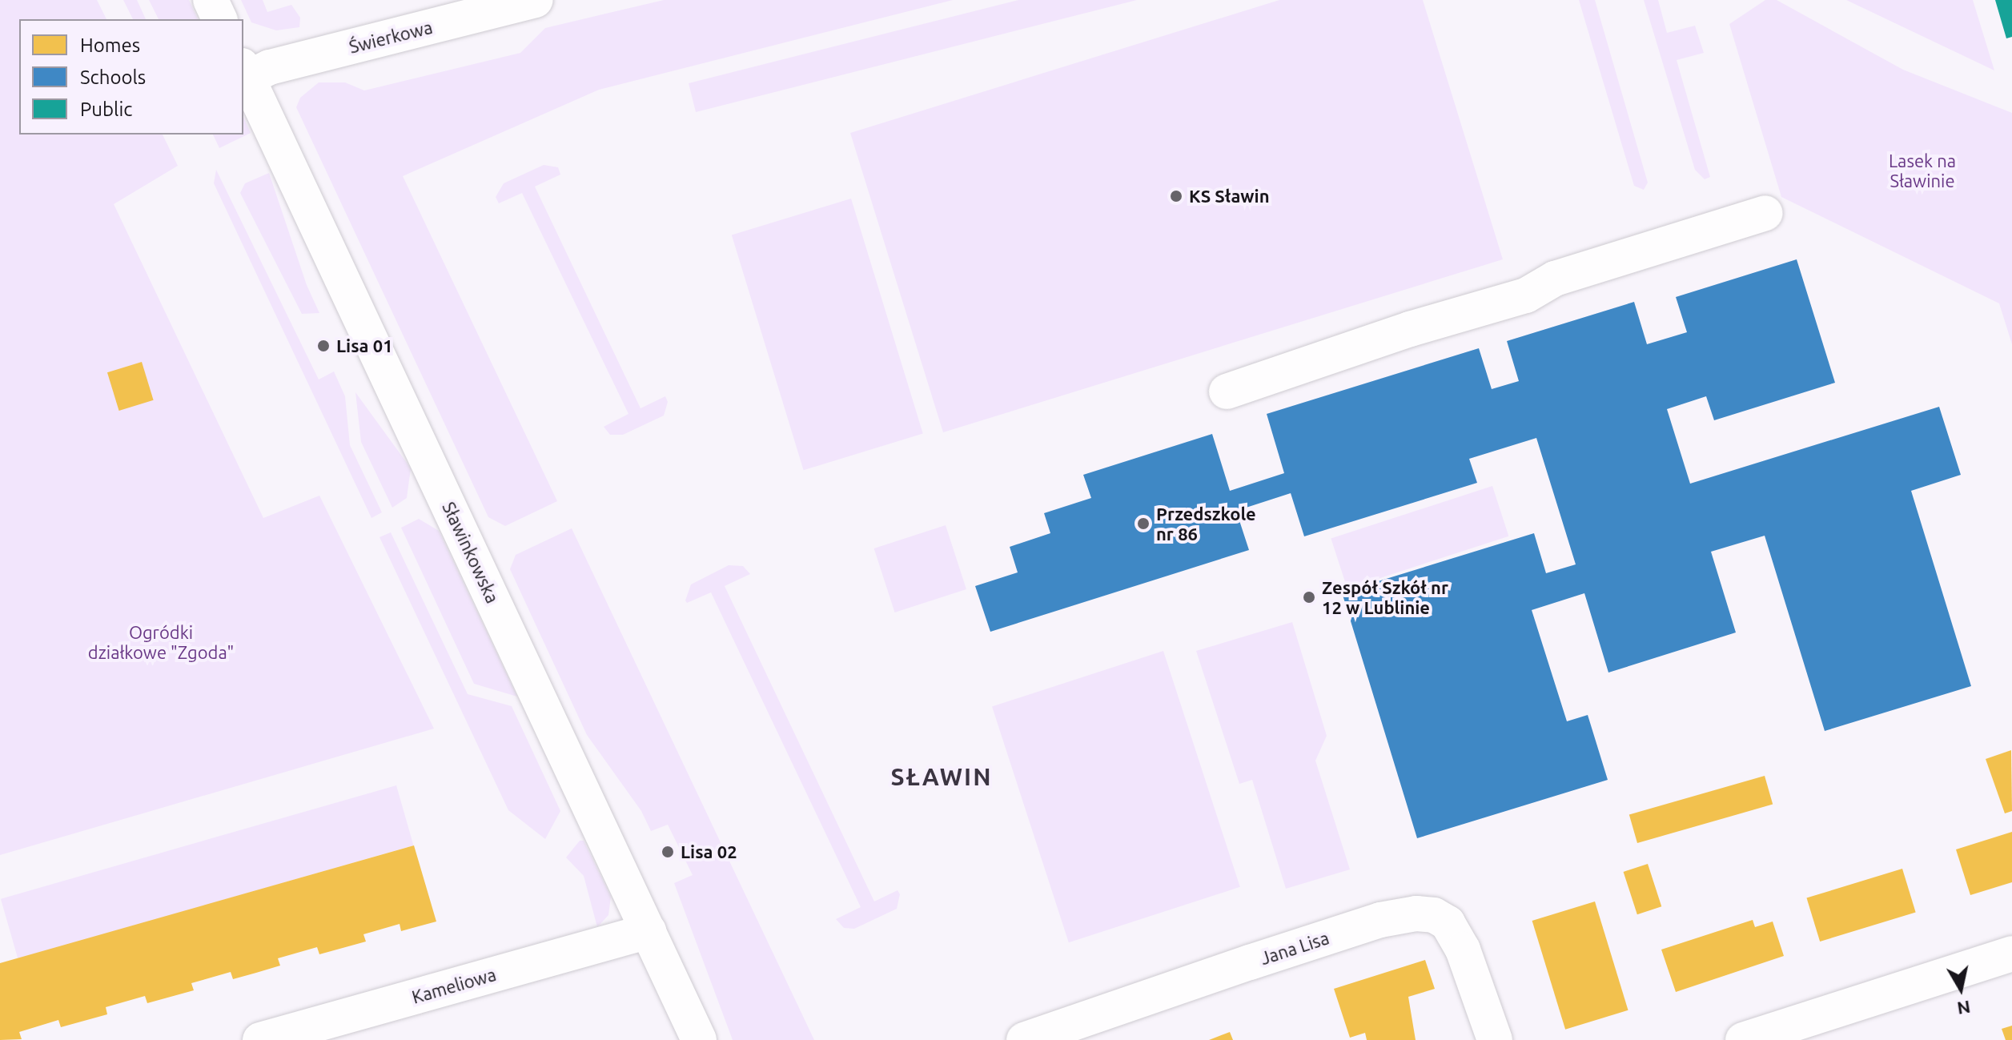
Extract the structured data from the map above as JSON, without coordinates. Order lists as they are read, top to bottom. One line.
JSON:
{"streets":{"street":["Świerkowa","Sławinkowska","Jana Lisa","Kameliowa"]},"crossings":[["Świerkowa","Sławinkowska"],["Sławinkowska","Kameliowa"]],"districts":["SŁAWIN"],"parks":["Lasek na Sławinie","Ogródki działkowe \"Zgoda\""],"places":["KS Sławin","Lisa 01","Przedszkole nr 86","Zespół Szkół nr 12 w Lublinie","Lisa 02"],"legend":["Homes","Schools","Public"],"north":"bottom"}
